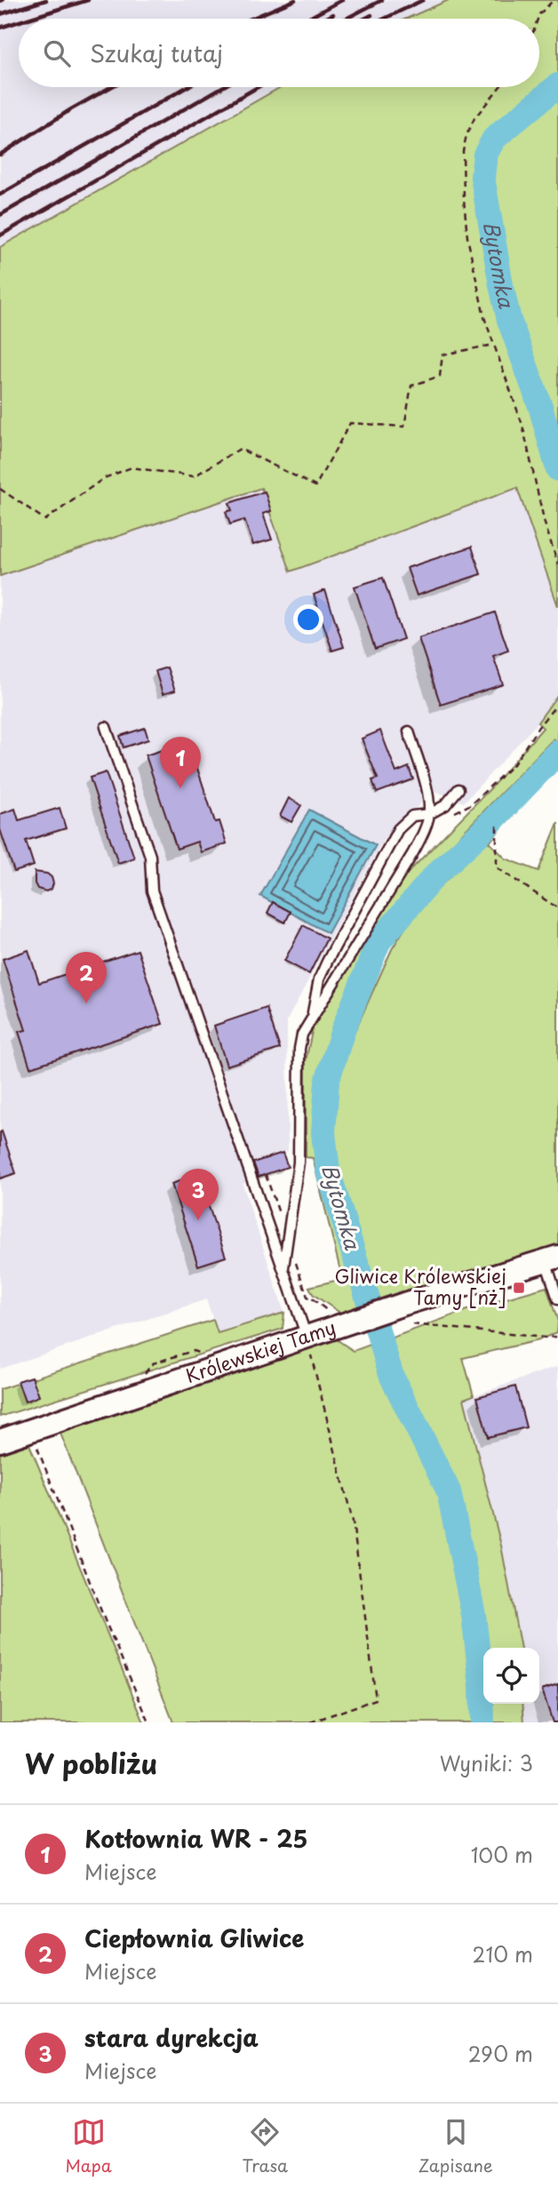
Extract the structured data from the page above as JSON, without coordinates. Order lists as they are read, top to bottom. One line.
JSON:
{"streets":{"street":["Królewskiej Tamy"]},"water":["Bytomka"],"places":{"transit":["Gliwice Królewskiej Tamy [nż]"]},"page":{"search":"Szukaj tutaj","pins":["1","2","3"],"heading":["W pobliżu","Wyniki: 3"],"list":[{"mark":"1","name":"Kotłownia WR - 25","note":"Miejsce","value":"100 m"},{"mark":"2","name":"Ciepłownia Gliwice","note":"Miejsce","value":"210 m"},{"mark":"3","name":"stara dyrekcja","note":"Miejsce","value":"290 m"}],"nav":["Mapa","Trasa","Zapisane"]}}
